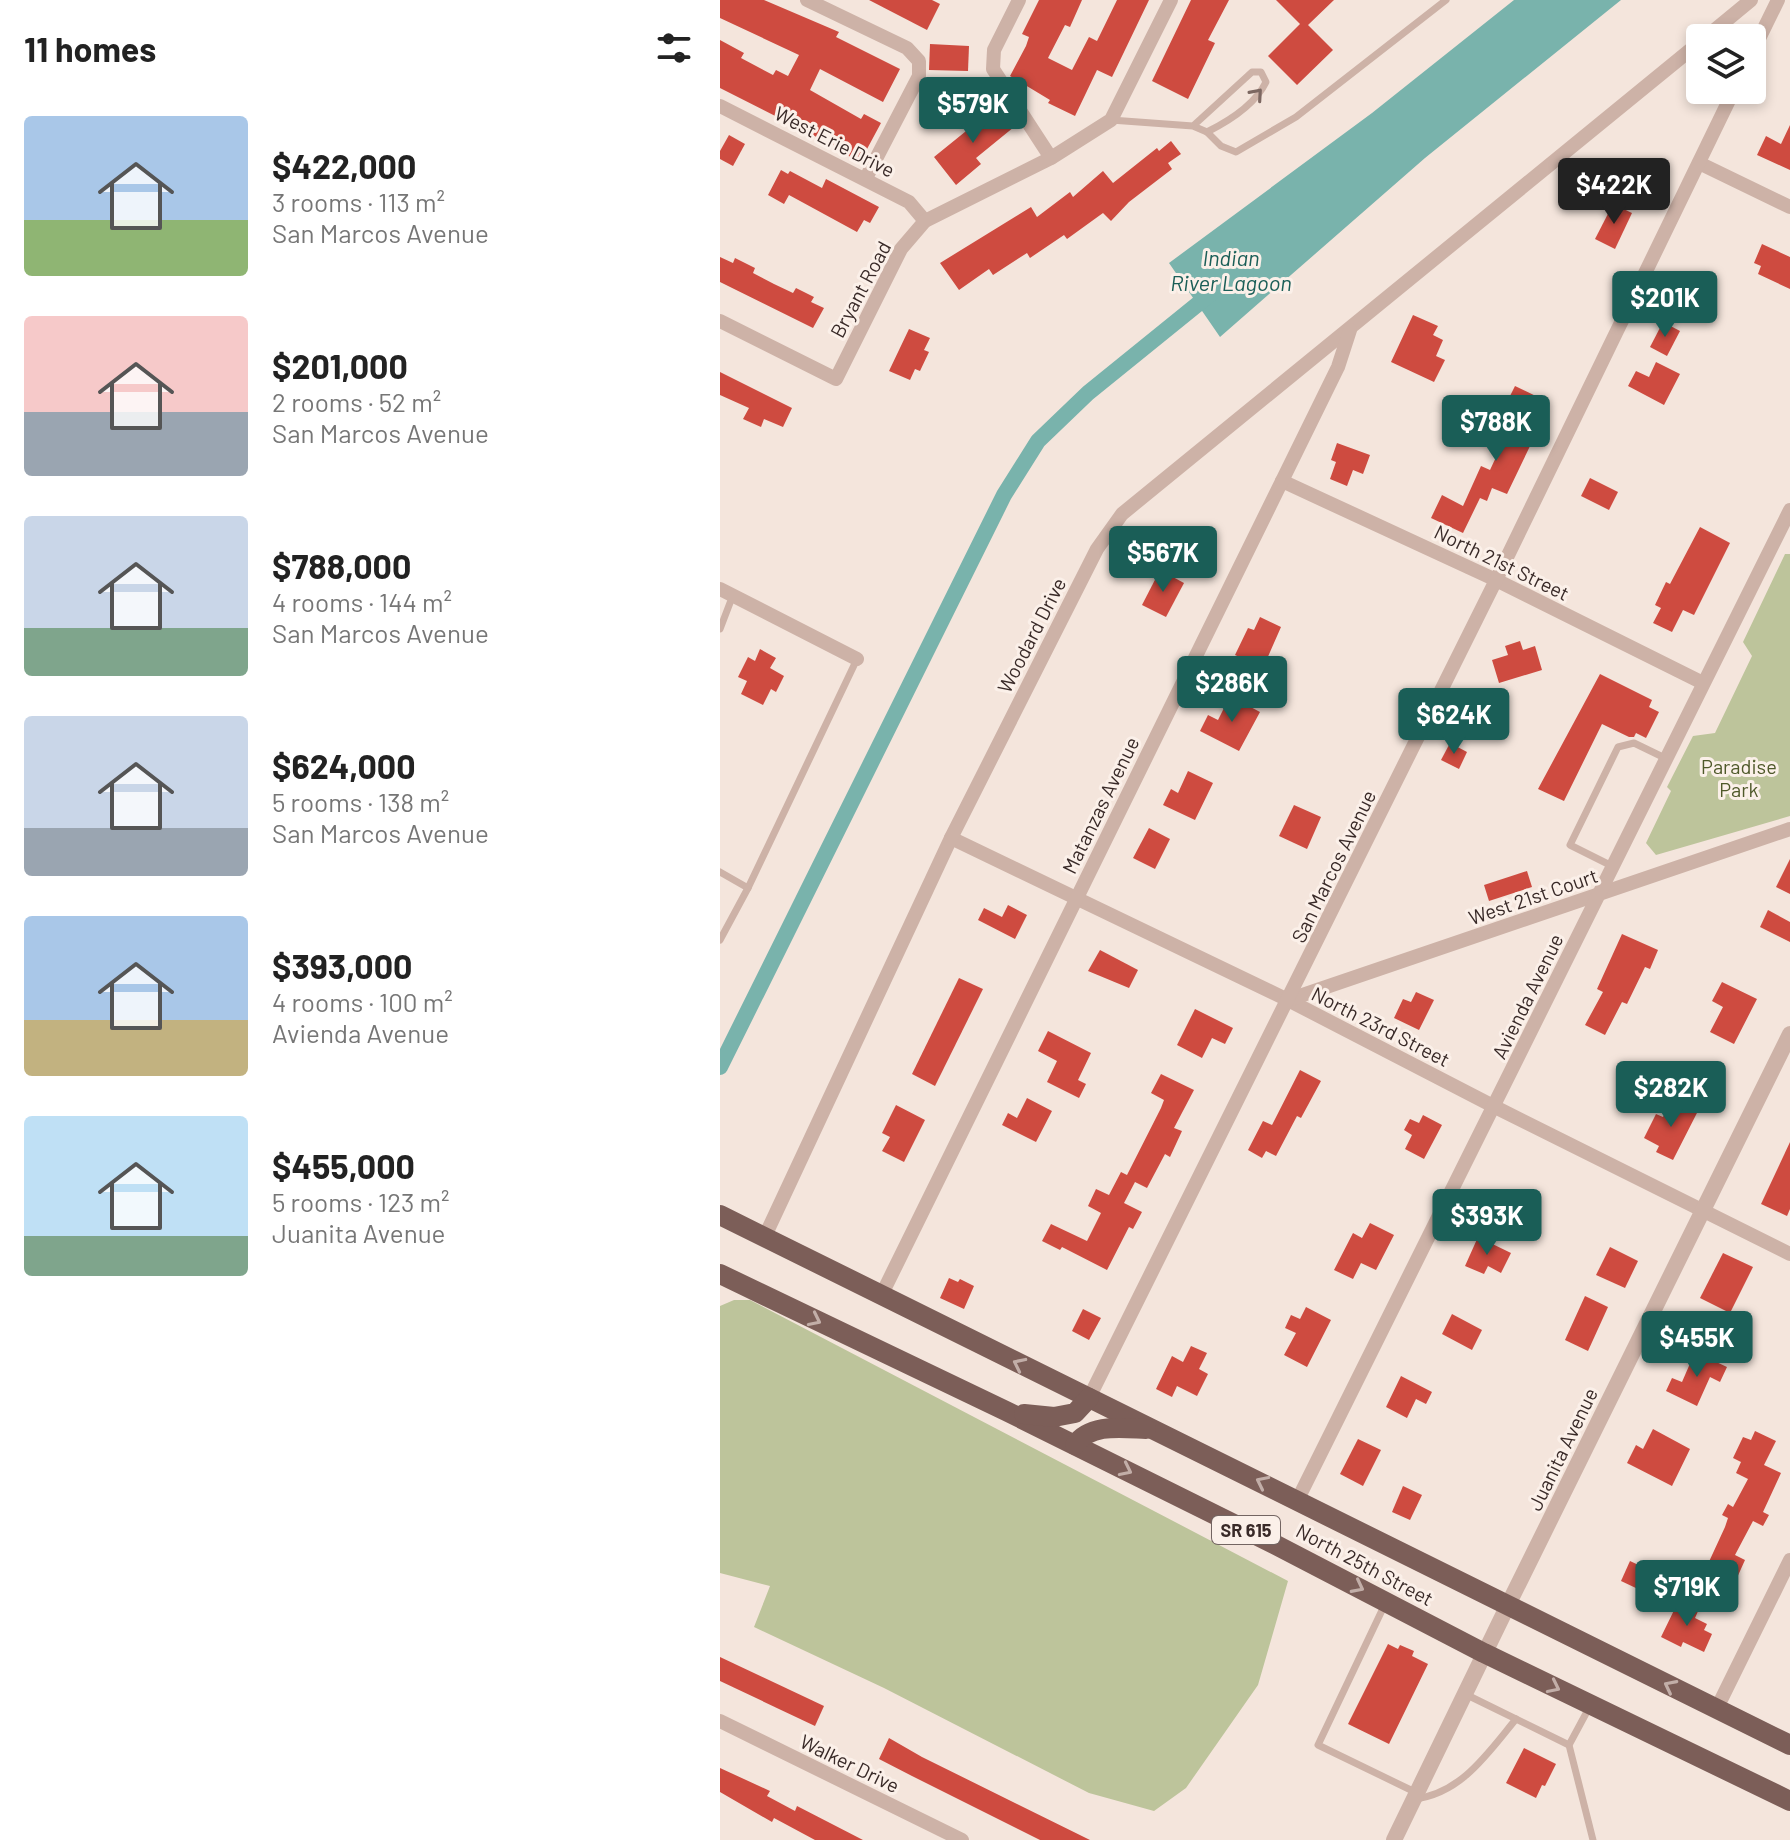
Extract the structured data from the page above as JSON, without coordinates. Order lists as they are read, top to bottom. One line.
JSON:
{"streets":{"main road":["SR 615","North 25th Street"],"street":["West Erie Drive","Bryant Road","North 21st Street","Woodard Drive","Matanzas Avenue","San Marcos Avenue","West 21st Court","Avienda Avenue","North 23rd Street","Juanita Avenue","Walker Drive"]},"crossings":[["West Erie Drive","Bryant Road"],["North 21st Street","Matanzas Avenue"],["North 21st Street","San Marcos Avenue"],["North 21st Street","Avienda Avenue"],["Woodard Drive","Matanzas Avenue"],["Woodard Drive","North 23rd Street"],["Woodard Drive","SR 615"],["Woodard Drive","North 25th Street"],["Matanzas Avenue","North 23rd Street"],["Matanzas Avenue","North 25th Street"],["San Marcos Avenue","West 21st Court"],["San Marcos Avenue","North 23rd Street"],["San Marcos Avenue","North 25th Street"],["West 21st Court","Avienda Avenue"],["West 21st Court","North 23rd Street"],["Avienda Avenue","North 23rd Street"],["Avienda Avenue","North 25th Street"],["North 23rd Street","Juanita Avenue"],["Juanita Avenue","North 25th Street"],["SR 615","North 25th Street"]],"water":["Indian River Lagoon"],"parks":["Paradise Park"],"page":{"heading":"11 homes","price":["$579K","$422K","$201K","$788K","$567K","$286K","$624K","$282K","$393K","$455K","$719K"],"list":[{"name":"$422,000","note":"3 rooms · 113 m² · San Marcos Avenue"},{"name":"$201,000","note":"2 rooms · 52 m² · San Marcos Avenue"},{"name":"$788,000","note":"4 rooms · 144 m² · San Marcos Avenue"},{"name":"$624,000","note":"5 rooms · 138 m² · San Marcos Avenue"},{"name":"$393,000","note":"4 rooms · 100 m² · Avienda Avenue"},{"name":"$455,000","note":"5 rooms · 123 m² · Juanita Avenue"}]}}
